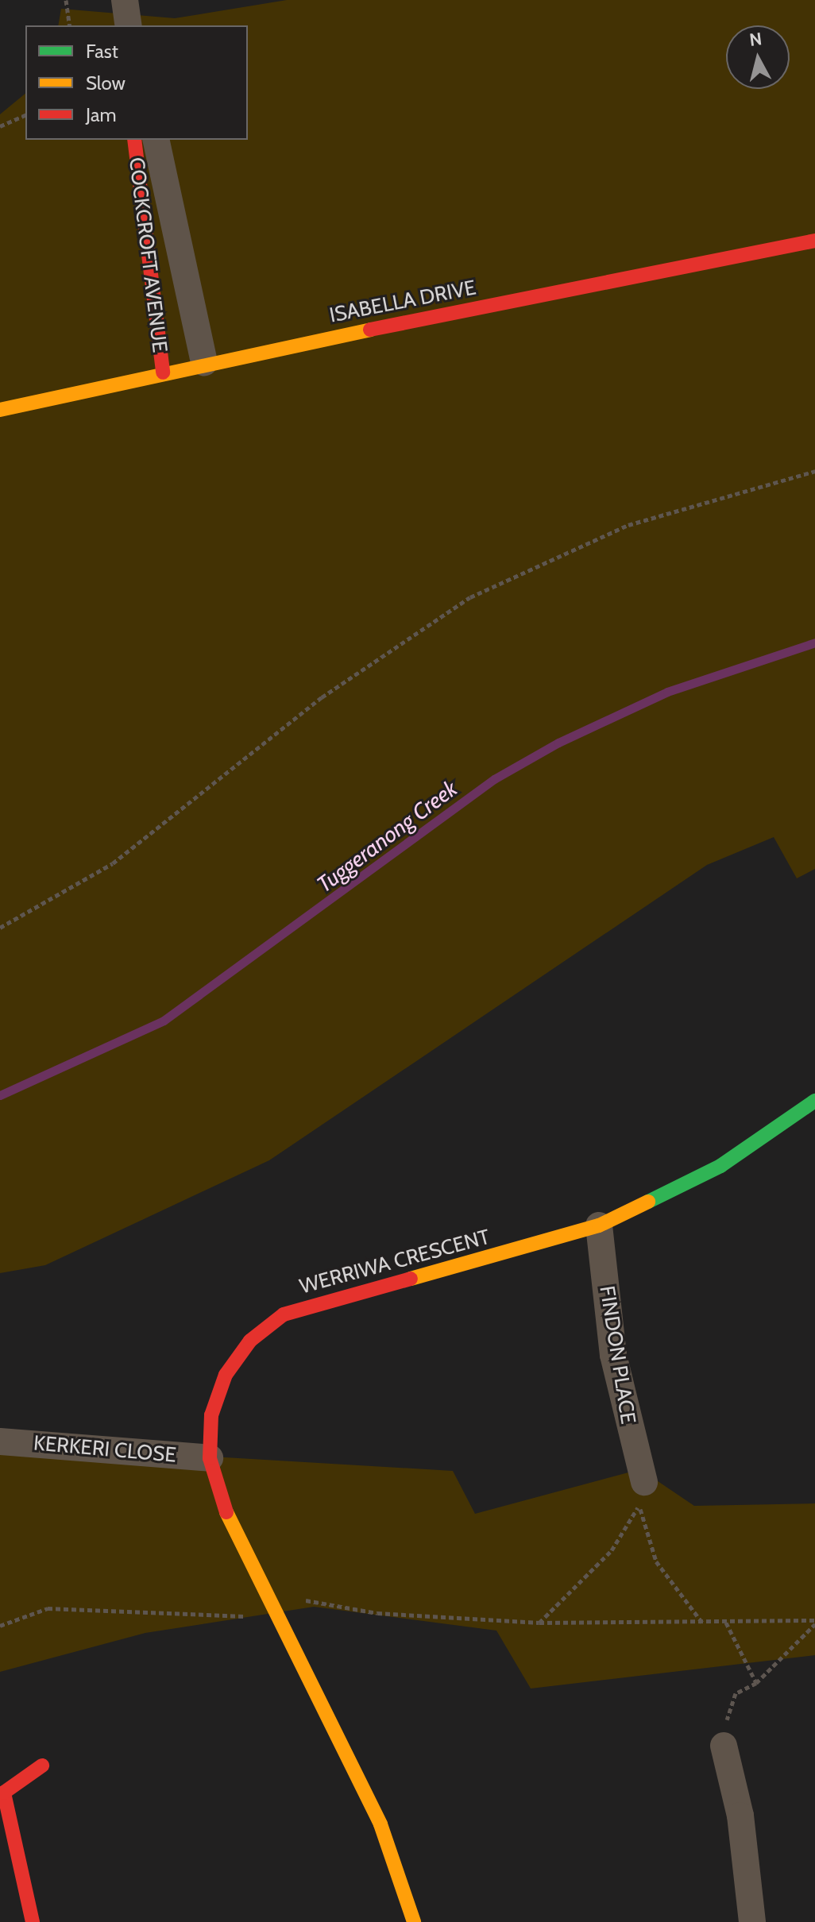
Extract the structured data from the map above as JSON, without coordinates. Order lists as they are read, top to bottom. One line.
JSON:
{"streets":{"street":["COCKCROFT AVENUE","ISABELLA DRIVE","WERRIWA CRESCENT","FINDON PLACE","KERKERI CLOSE"]},"crossings":[["COCKCROFT AVENUE","ISABELLA DRIVE"],["WERRIWA CRESCENT","FINDON PLACE"],["WERRIWA CRESCENT","KERKERI CLOSE"]],"water":["Tuggeranong Creek"],"legend":["Fast","Slow","Jam"],"north":"top"}
